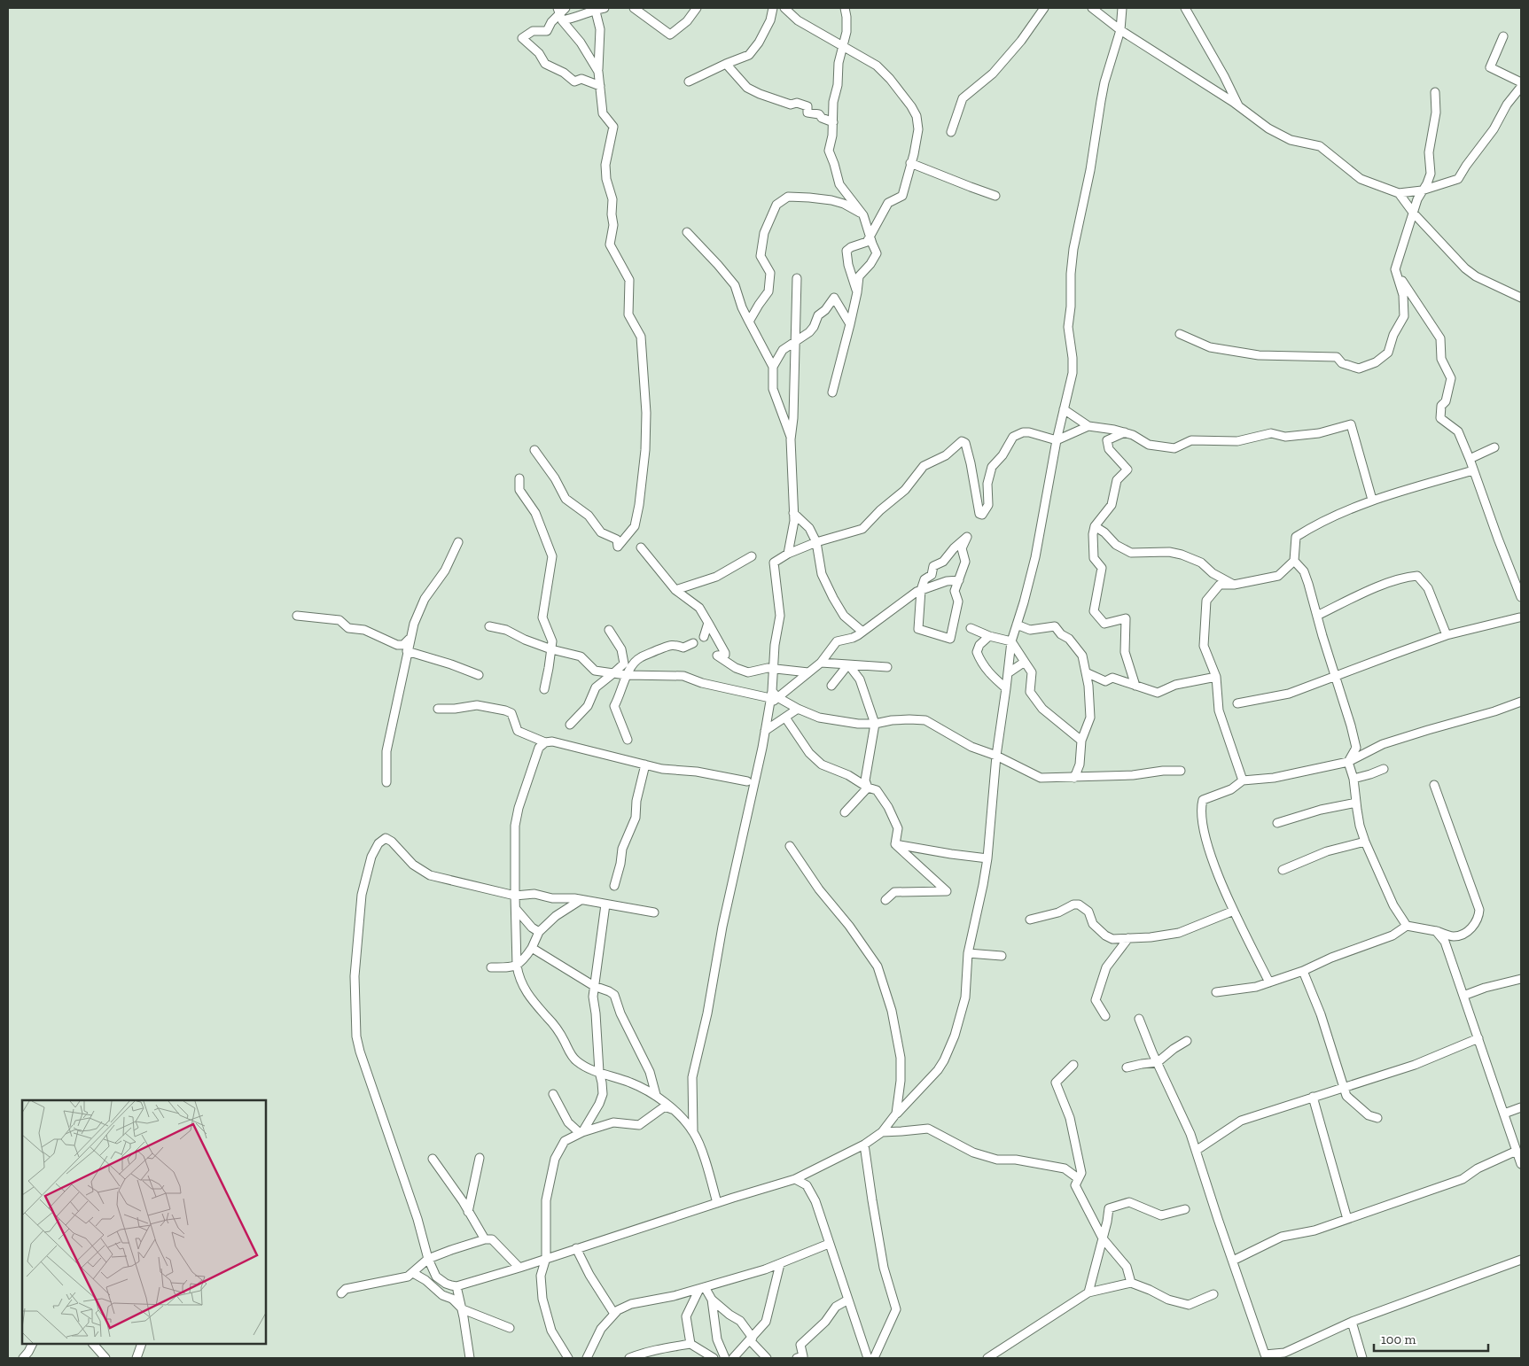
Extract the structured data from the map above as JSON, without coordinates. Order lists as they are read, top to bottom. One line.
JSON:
{"scale_bar":"100 m"}
